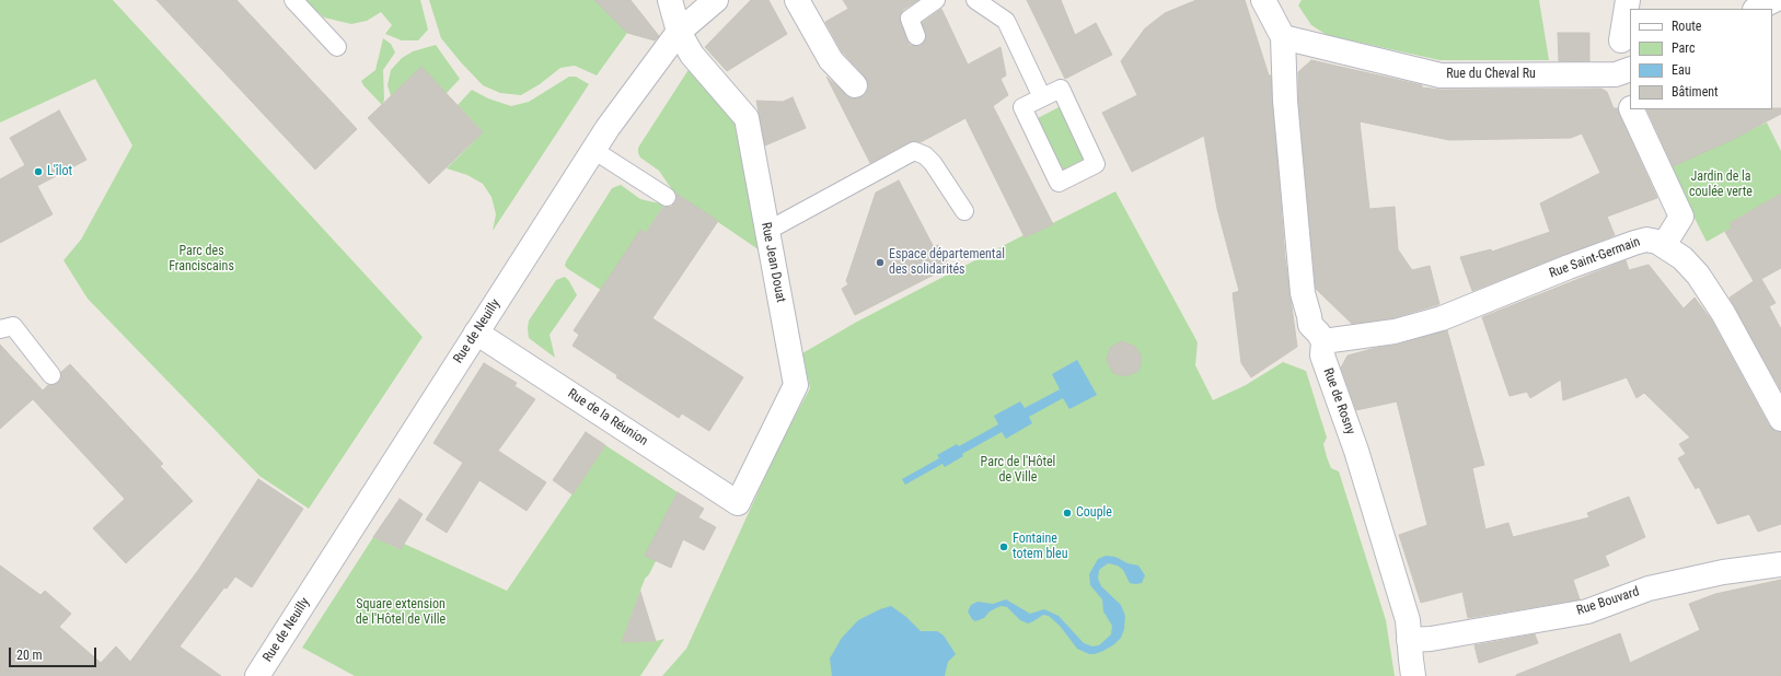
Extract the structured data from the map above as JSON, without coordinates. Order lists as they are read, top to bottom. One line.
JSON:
{"streets":{"street":["Rue du Cheval Ru","Rue Saint-Germain","Rue Jean Douat","Rue de Neuilly","Rue de Rosny","Rue de la Réunion","Rue Bouvard"]},"crossings":[["Rue du Cheval Ru","Rue Saint-Germain"],["Rue Saint-Germain","Rue de Rosny"],["Rue Jean Douat","Rue de Neuilly"],["Rue Jean Douat","Rue de la Réunion"],["Rue de Neuilly","Rue de la Réunion"],["Rue de Rosny","Rue Bouvard"]],"parks":["Jardin de la coulée verte","Parc des Franciscains","Parc de l'Hôtel de Ville","Square extension de l'Hôtel de Ville"],"places":["L'îlot","Espace départemental des solidarités","Couple","Fontaine totem bleu"],"legend":["Route","Parc","Eau","Bâtiment"],"scale_bar":"20 m"}
